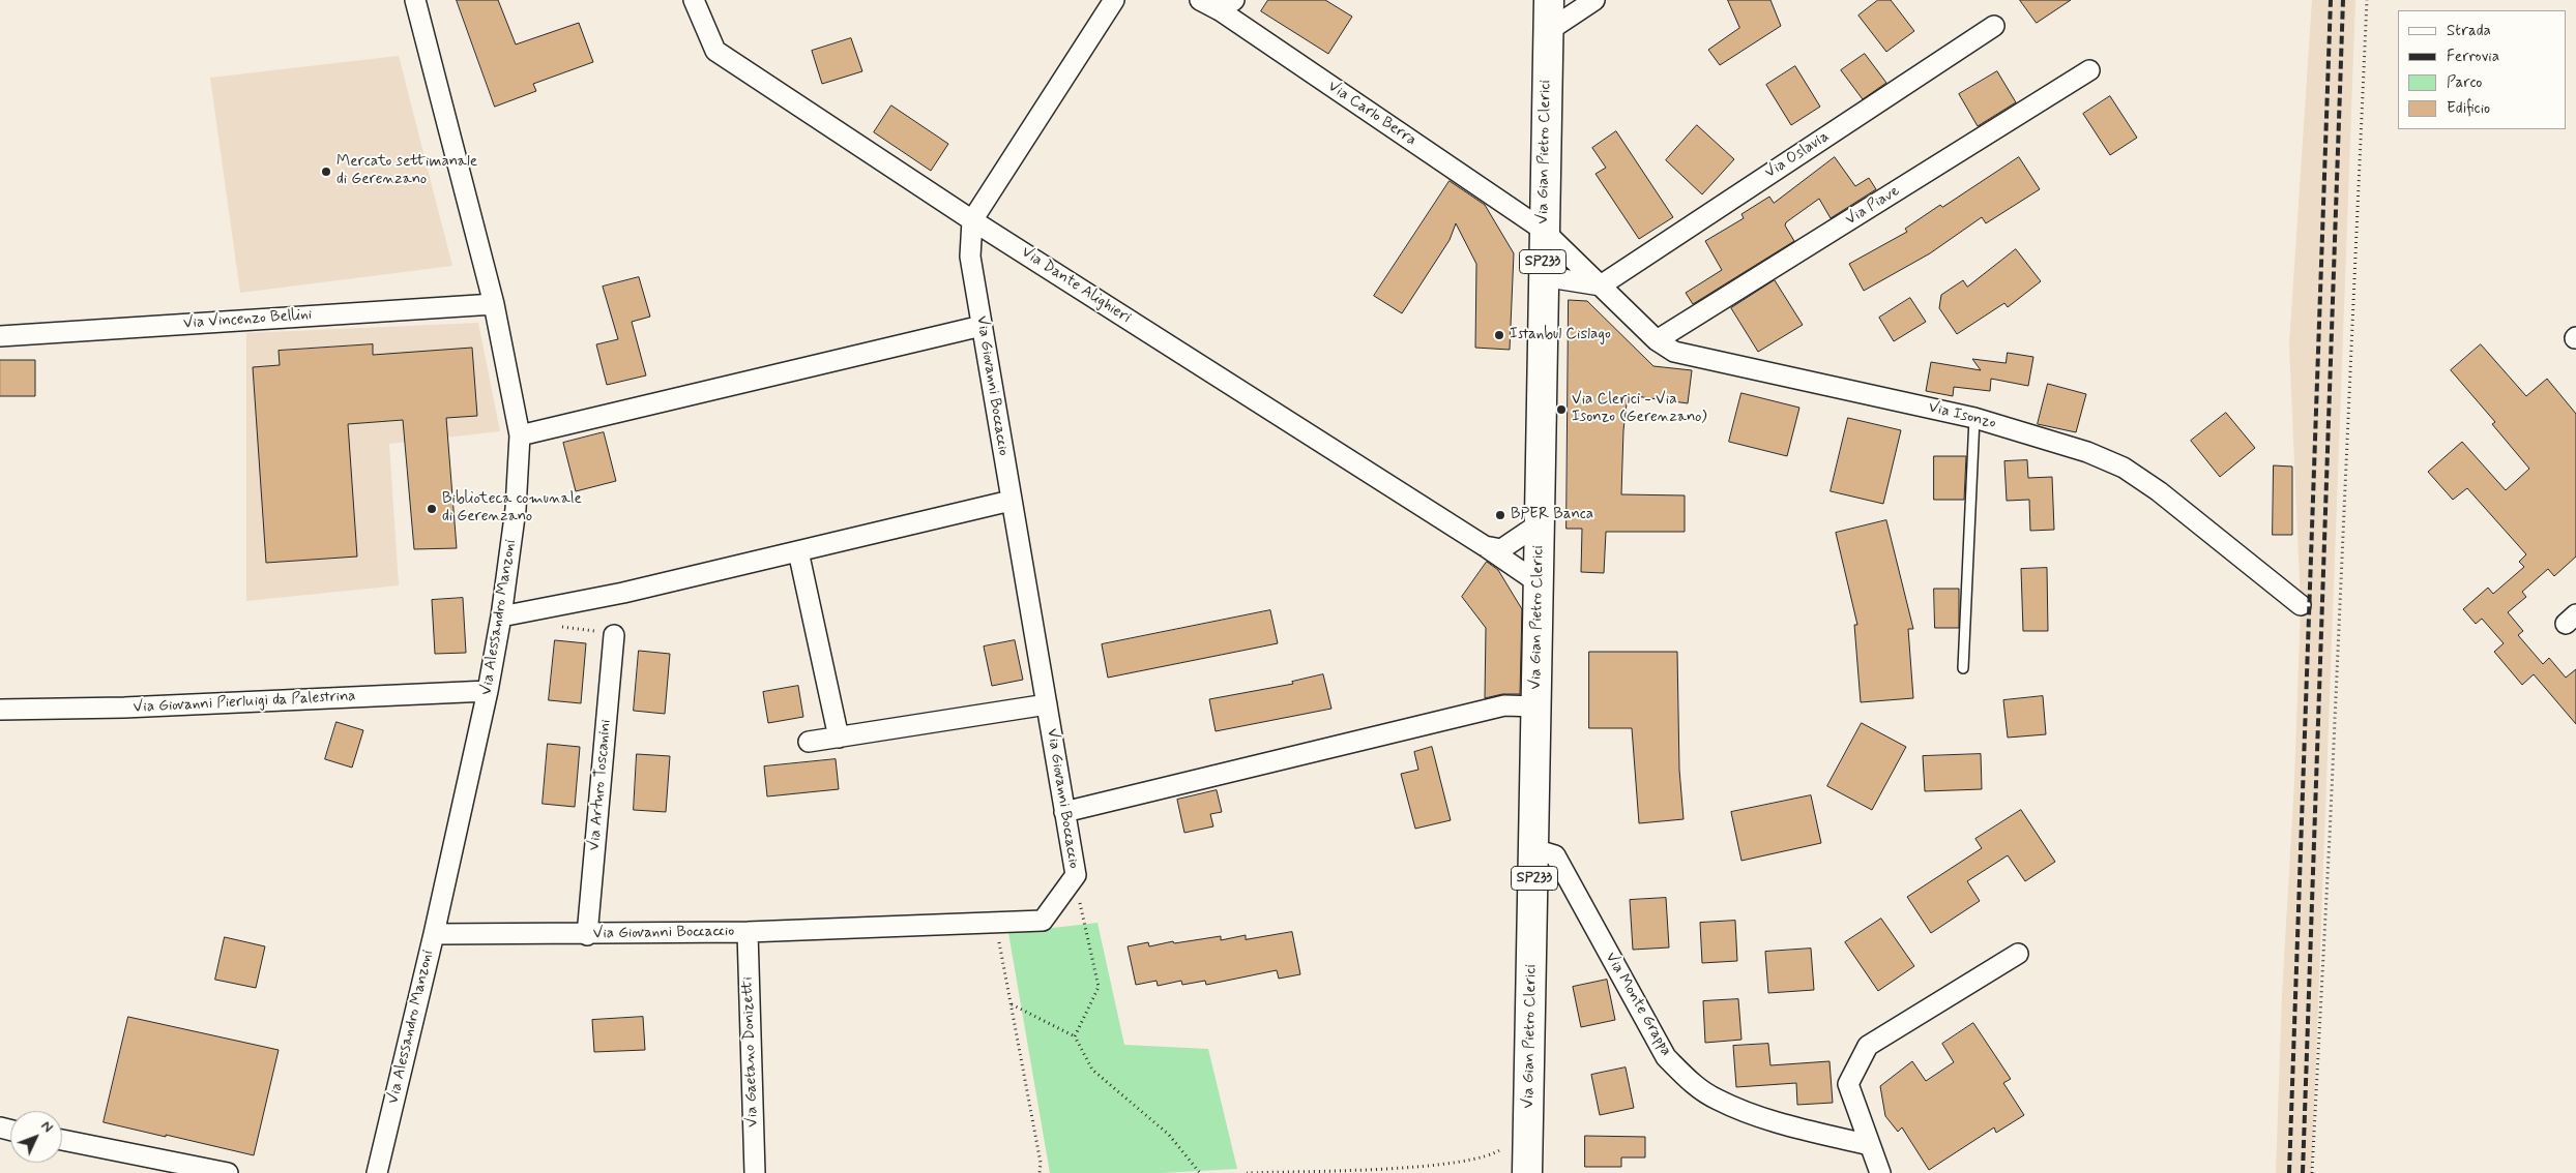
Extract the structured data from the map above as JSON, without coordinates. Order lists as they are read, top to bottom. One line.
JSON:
{"streets":{"main road":["Via Gian Pietro Clerici","SP233"],"street":["Via Carlo Berra","Via Oslavia","Via Piave","Via Dante Alighieri","Via Vincenzo Bellini","Via Giovanni Boccaccio","Via Isonzo","Via Alessandro Manzoni","Via Giovanni Pierluigi da Palestrina","Via Arturo Toscanini","Via Monte Grappa","Via Gaetano Donizetti"]},"crossings":[["Via Carlo Berra","Via Gian Pietro Clerici"],["Via Carlo Berra","Via Isonzo"],["Via Gian Pietro Clerici","Via Dante Alighieri"],["Via Gian Pietro Clerici","Via Isonzo"],["Via Gian Pietro Clerici","Via Monte Grappa"],["Via Oslavia","Via Isonzo"],["Via Piave","Via Isonzo"],["Via Dante Alighieri","Via Giovanni Boccaccio"],["Via Vincenzo Bellini","Via Alessandro Manzoni"],["Via Giovanni Boccaccio","Via Alessandro Manzoni"],["Via Giovanni Boccaccio","Via Arturo Toscanini"],["Via Giovanni Boccaccio","Via Gaetano Donizetti"],["Via Alessandro Manzoni","Via Giovanni Pierluigi da Palestrina"]],"places":["Mercato settimanale di Gerenzano","Istanbul Cislago","Via Clerici - Via Isonzo (Gerenzano)","Biblioteca comunale di Gerenzano","BPER Banca"],"legend":["Strada","Ferrovia","Parco","Edificio"],"north":"top right"}
